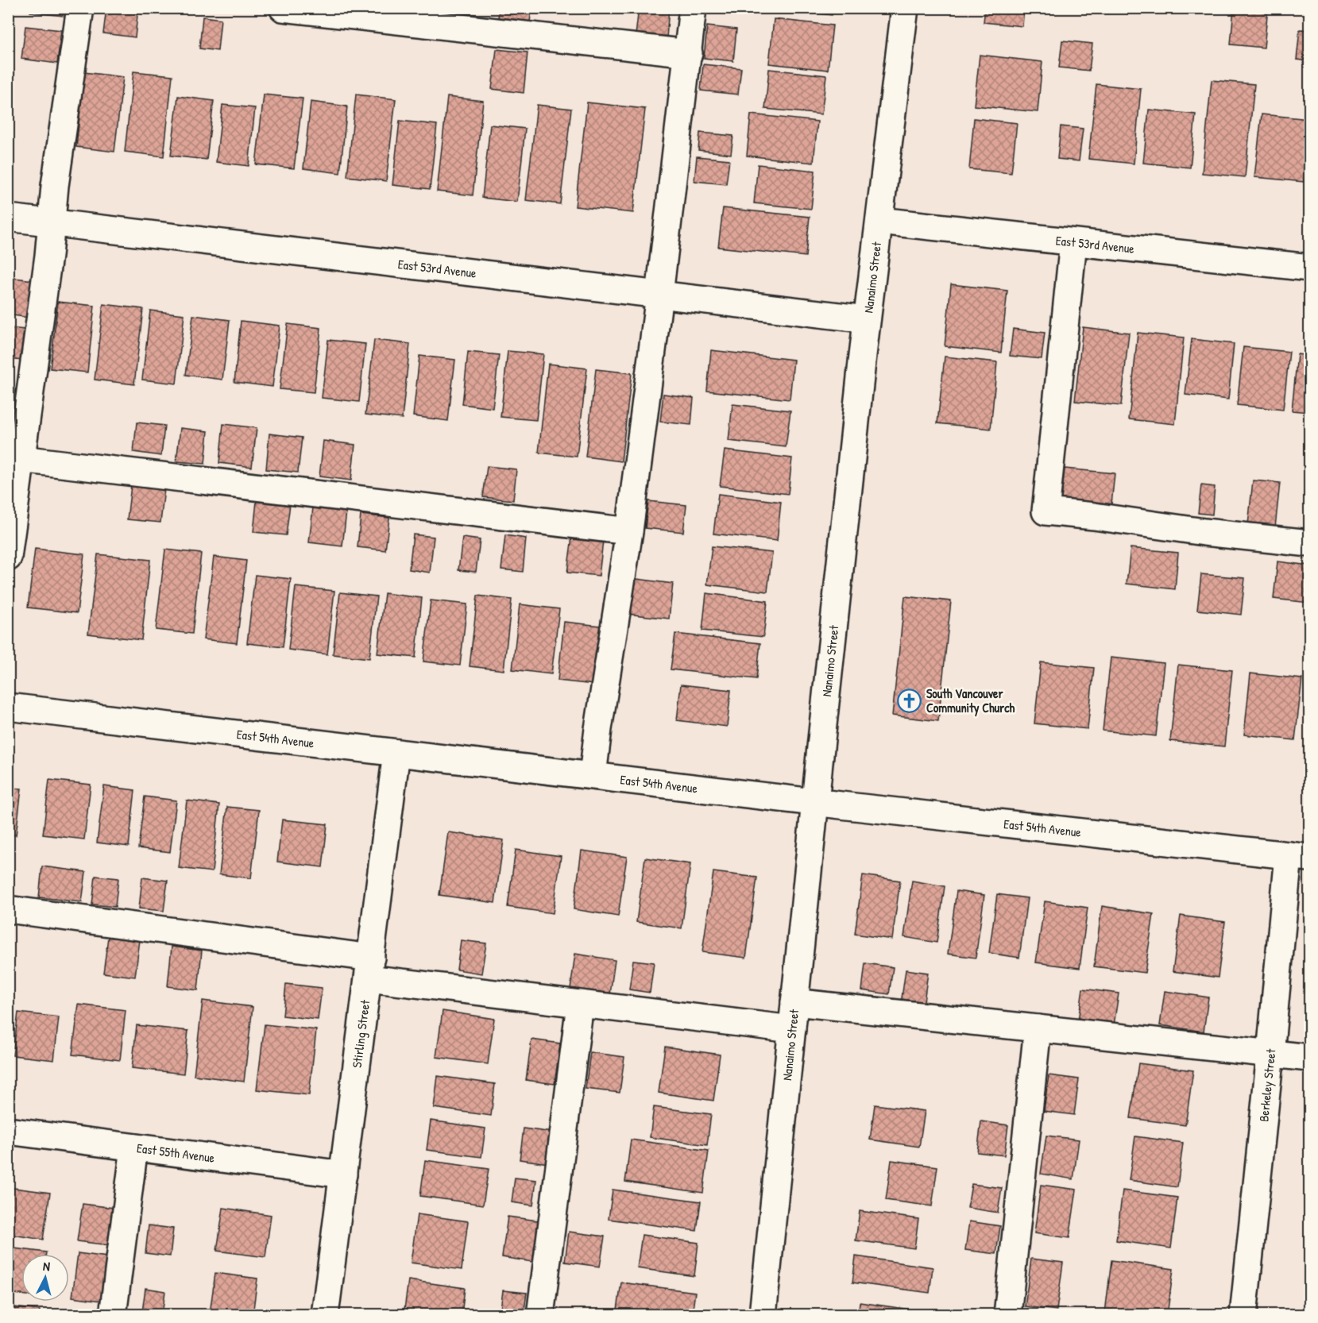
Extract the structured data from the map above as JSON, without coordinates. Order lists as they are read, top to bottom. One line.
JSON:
{"streets":{"street":["East 53rd Avenue","Nanaimo Street","East 54th Avenue","Stirling Street","Berkeley Street","East 55th Avenue"]},"crossings":[["East 53rd Avenue","Nanaimo Street"],["Nanaimo Street","East 54th Avenue"],["East 54th Avenue","Stirling Street"],["East 54th Avenue","Berkeley Street"],["Stirling Street","East 55th Avenue"]],"places":{"church":["South Vancouver Community Church"]},"north":"top"}
